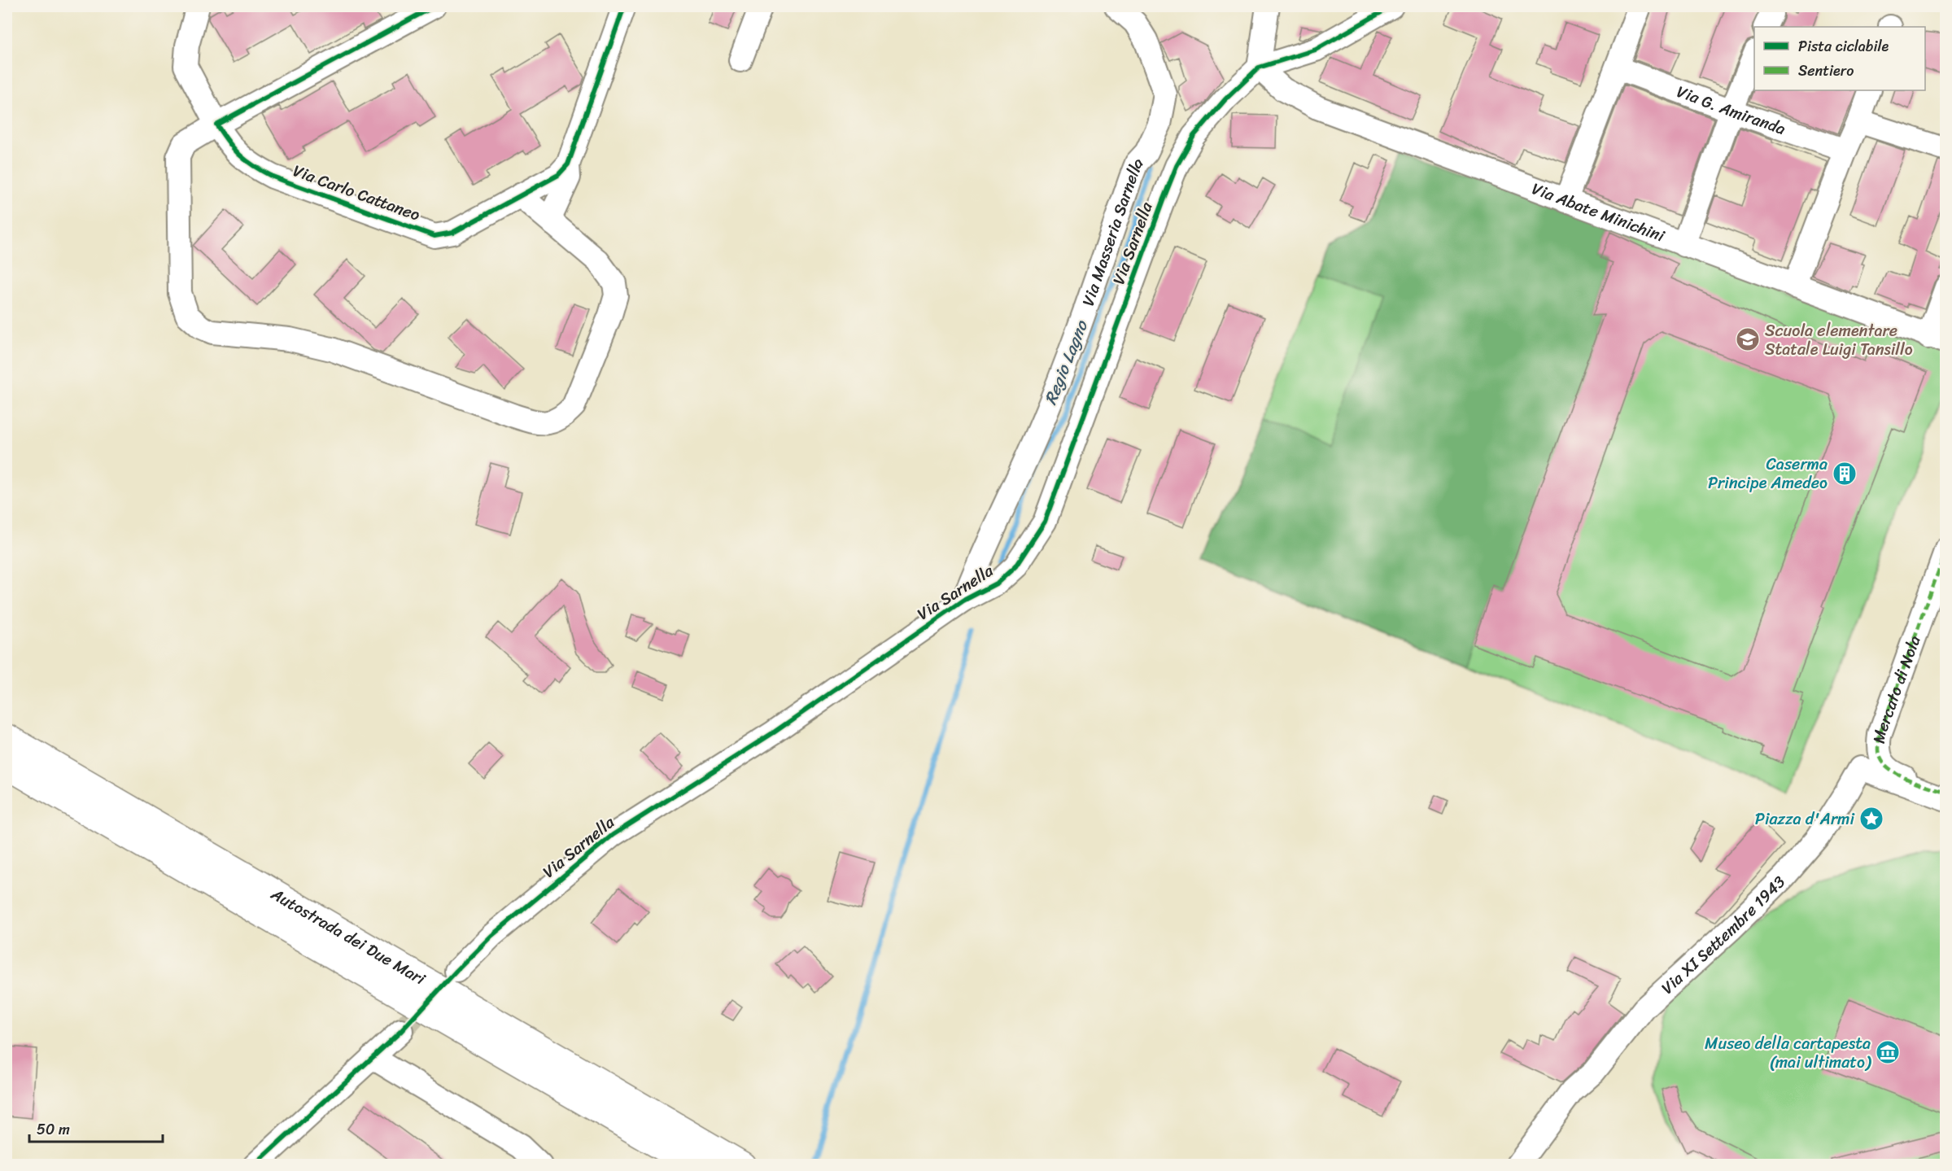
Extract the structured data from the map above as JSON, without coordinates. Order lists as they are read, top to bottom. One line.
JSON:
{"streets":{"highway":["Autostrada dei Due Mari"],"street":["Via G. Amiranda","Via Carlo Cattaneo","Via Abate Minichini","Via Masseria Sarnella","Via Sarnella","Mercato di Nola","Via XI Settembre 1943"]},"crossings":[["Via Abate Minichini","Via Sarnella"],["Via Masseria Sarnella","Via Sarnella"]],"water":["Regio Lagno"],"places":{"school or university":["Scuola elementare Statale Luigi Tansillo"],"building":["Caserma Principe Amedeo"],"place":["Piazza d'Armi"],"museum":["Museo della cartapesta (mai ultimato)"]},"legend":["Pista ciclabile","Sentiero"],"scale_bar":"50 m"}
